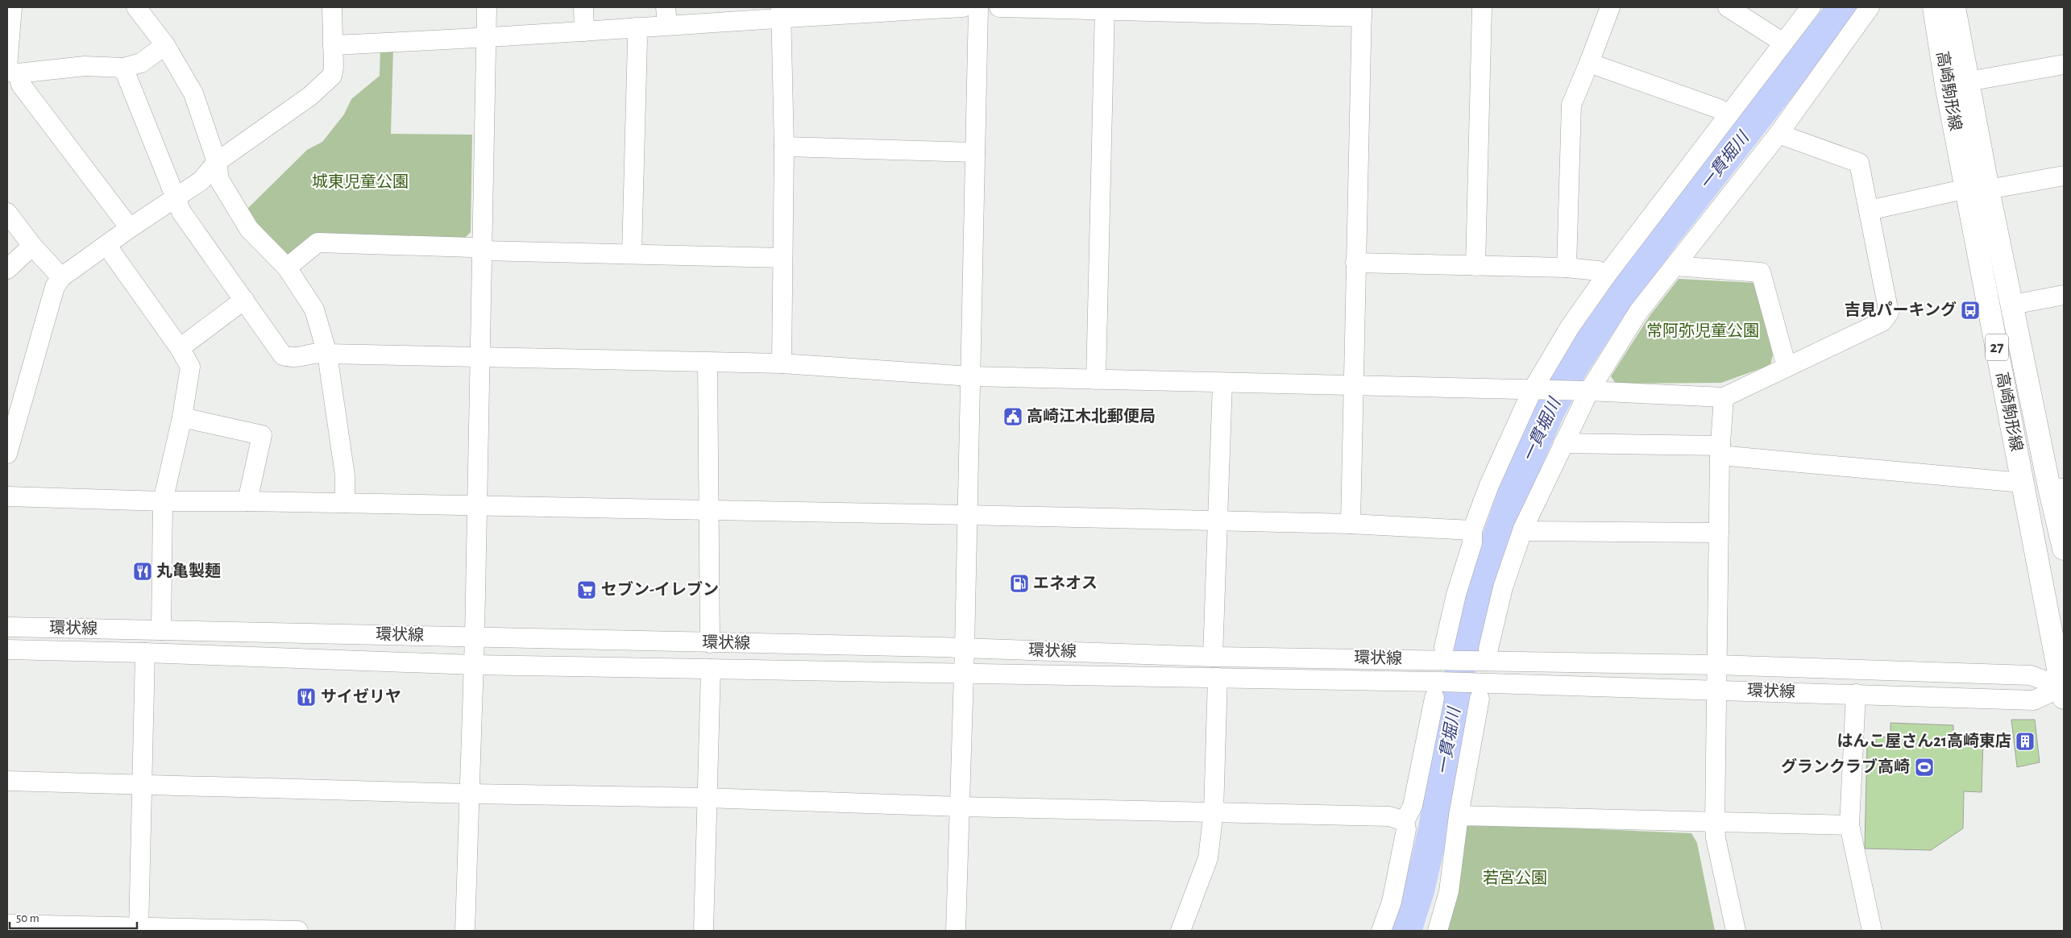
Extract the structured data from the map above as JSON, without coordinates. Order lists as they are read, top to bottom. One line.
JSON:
{"streets":{"main road":["高崎駒形線","27"],"street":["環状線"]},"crossings":[["高崎駒形線","環状線"]],"water":["一貫堀川"],"parks":["城東児童公園","常阿弥児童公園","若宮公園"],"places":{"bus stop":["吉見パーキング"],"public building":["高崎江木北郵便局"],"restaurant":["丸亀製麺","サイゼリヤ"],"fuel station":["エネオス"],"supermarket":["セブン-イレブン"],"building":["はんこ屋さん21高崎東店"],"sports":["グランクラブ高崎"]},"scale_bar":"50 m"}
